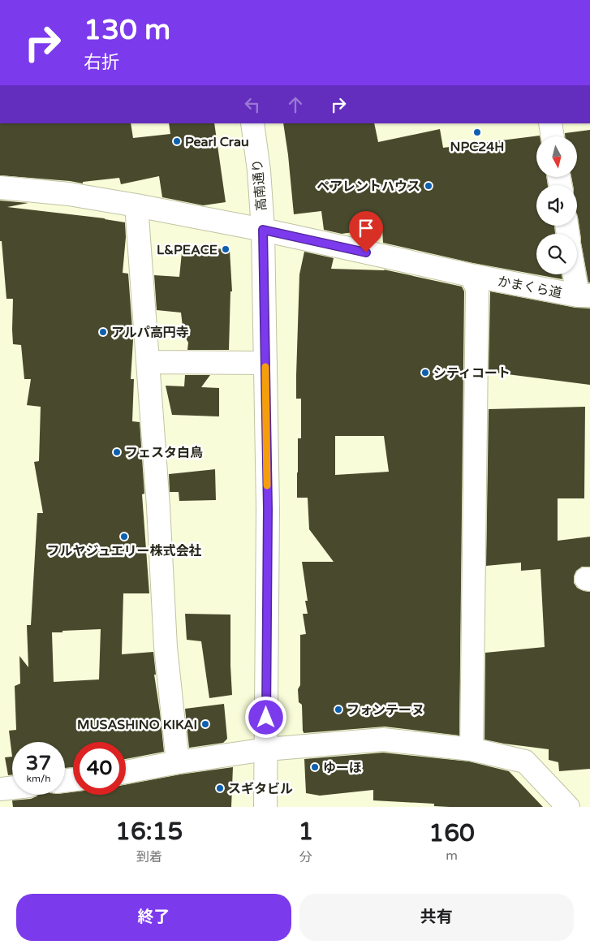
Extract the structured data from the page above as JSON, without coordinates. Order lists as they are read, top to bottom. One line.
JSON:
{"streets":{"street":["高南通り","かまくら道"]},"crossings":[["高南通り","かまくら道"]],"places":["NPC24H","Pearl Crau","ペアレントハウス","L&PEACE","アルパ高円寺","シティコート","フェスタ白鳥","フルヤジュエリー株式会社","フォンテーヌ","MUSASHINO KIKAI","ゆーほ","スギタビル"],"north":"bottom","page":{"turn":["130 m","右折"],"speed":"37 km/h","limit":"40","eta":["16:15","到着","1","分","160","m"],"buttons":["終了","共有"]}}
